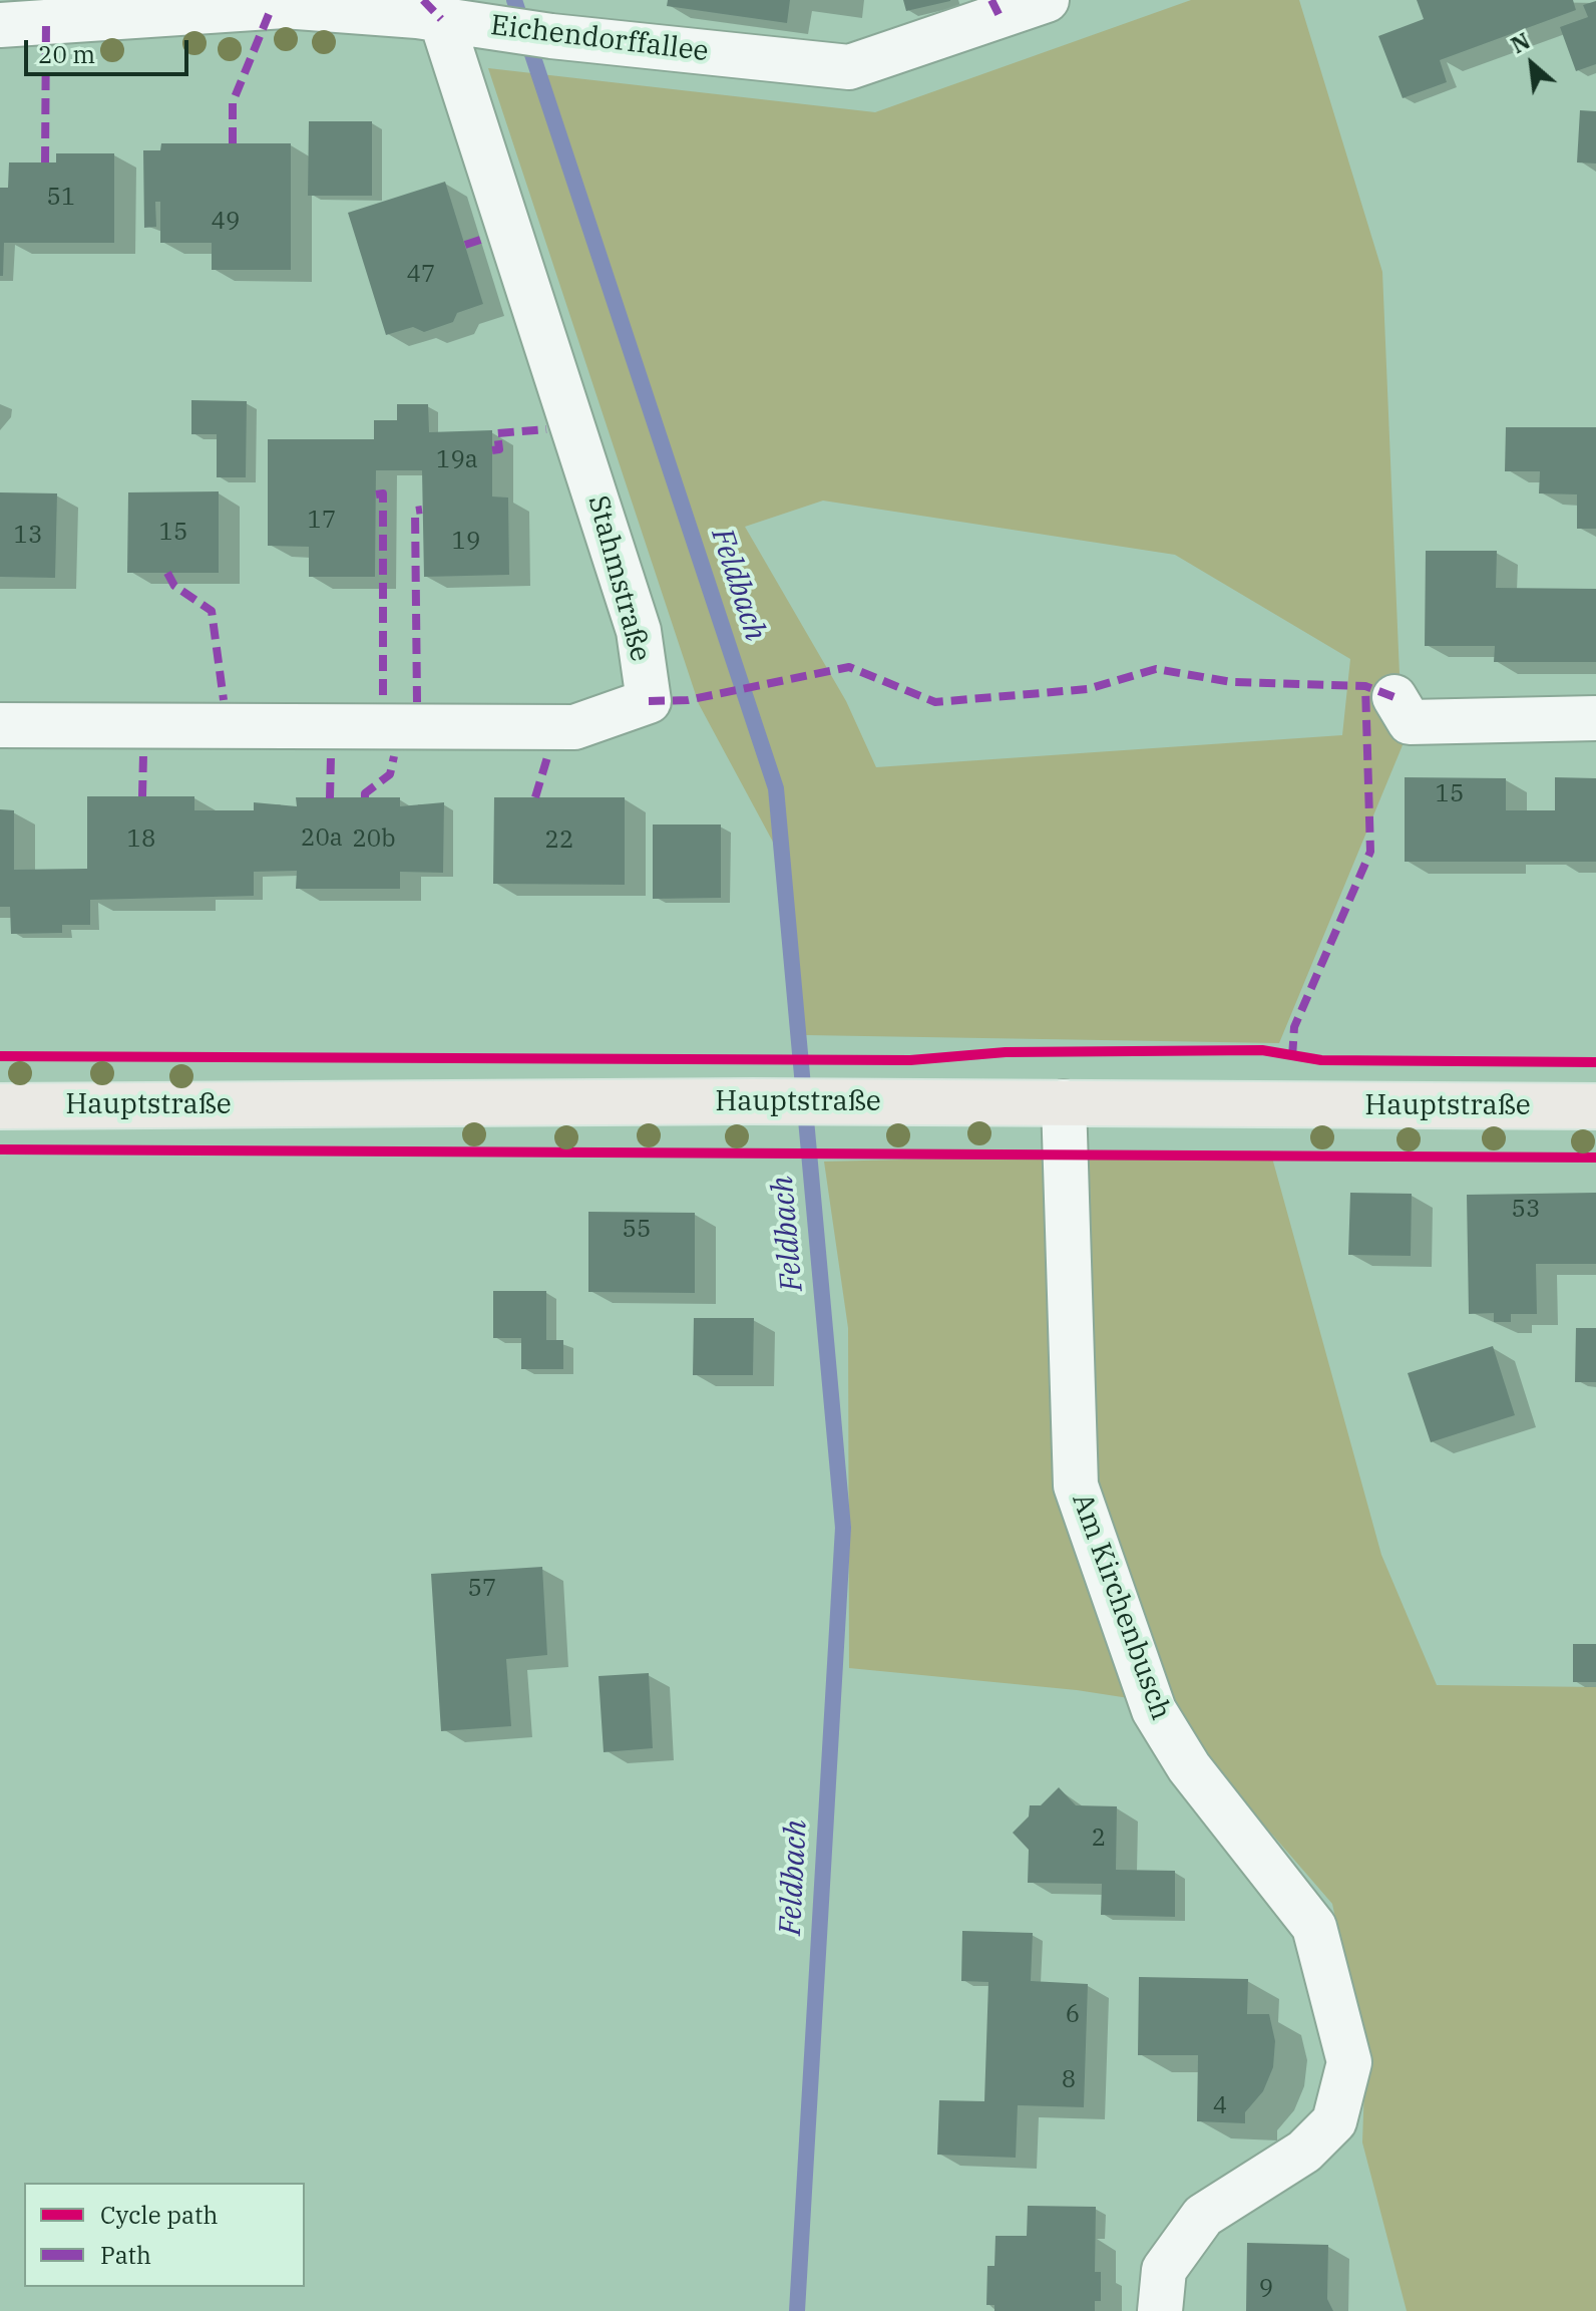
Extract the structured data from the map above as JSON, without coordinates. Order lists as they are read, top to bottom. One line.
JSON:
{"streets":{"main road":["Hauptstraße"],"street":["Eichendorffallee","Stahmstraße","Am Kirchenbusch"]},"crossings":[["Eichendorffallee","Stahmstraße"],["Hauptstraße","Am Kirchenbusch"]],"water":["Feldbach"],"house_numbers":["51","49","47","19a","17","15","13","19","15","20a","18","20b","22","53","55","57","2","6","8","4","9"],"legend":["Cycle path","Path"],"scale_bar":"20 m","north":"top left"}
